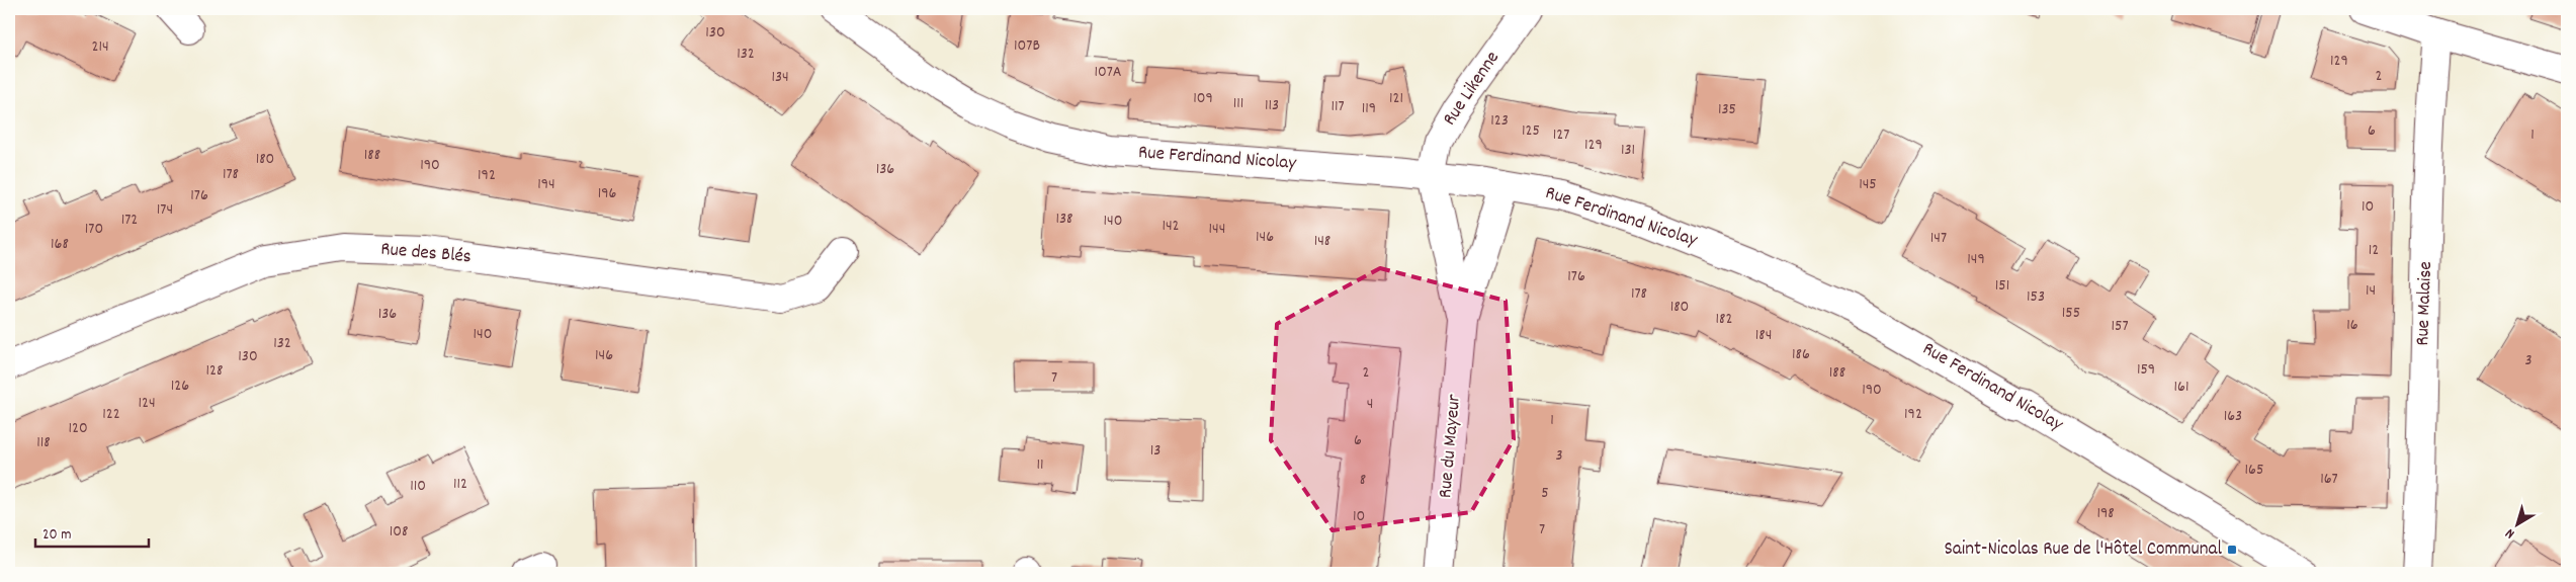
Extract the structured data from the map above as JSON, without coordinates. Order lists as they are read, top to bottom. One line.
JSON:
{"streets":{"street":["Rue Likenne","Rue Ferdinand Nicolay","Rue des Blés","Rue Malaise","Rue du Mayeur"]},"crossings":[["Rue Likenne","Rue Ferdinand Nicolay"],["Rue Likenne","Rue du Mayeur"],["Rue Ferdinand Nicolay","Rue du Mayeur"]],"places":{"transit":["Saint-Nicolas Rue de l'Hôtel Communal"]},"house_numbers":["130","107B","214","132","129","107A","2","134","109","121","111","113","117","119","135","123","125","6","127","1","129","131","188","180","190","136","178","192","194","145","196","176","10","174","138","172","140","142","170","144","146","147","148","168","12","149","176","151","14","178","153","180","155","136","182","16","157","140","184","132","186","146","130","3","159","128","2","188","7","126","161","190","124","4","122","192","163","1","120","6","118","13","3","11","165","167","8","112","110","5","198","10","7","108"],"scale_bar":"20 m","north":"bottom left"}
